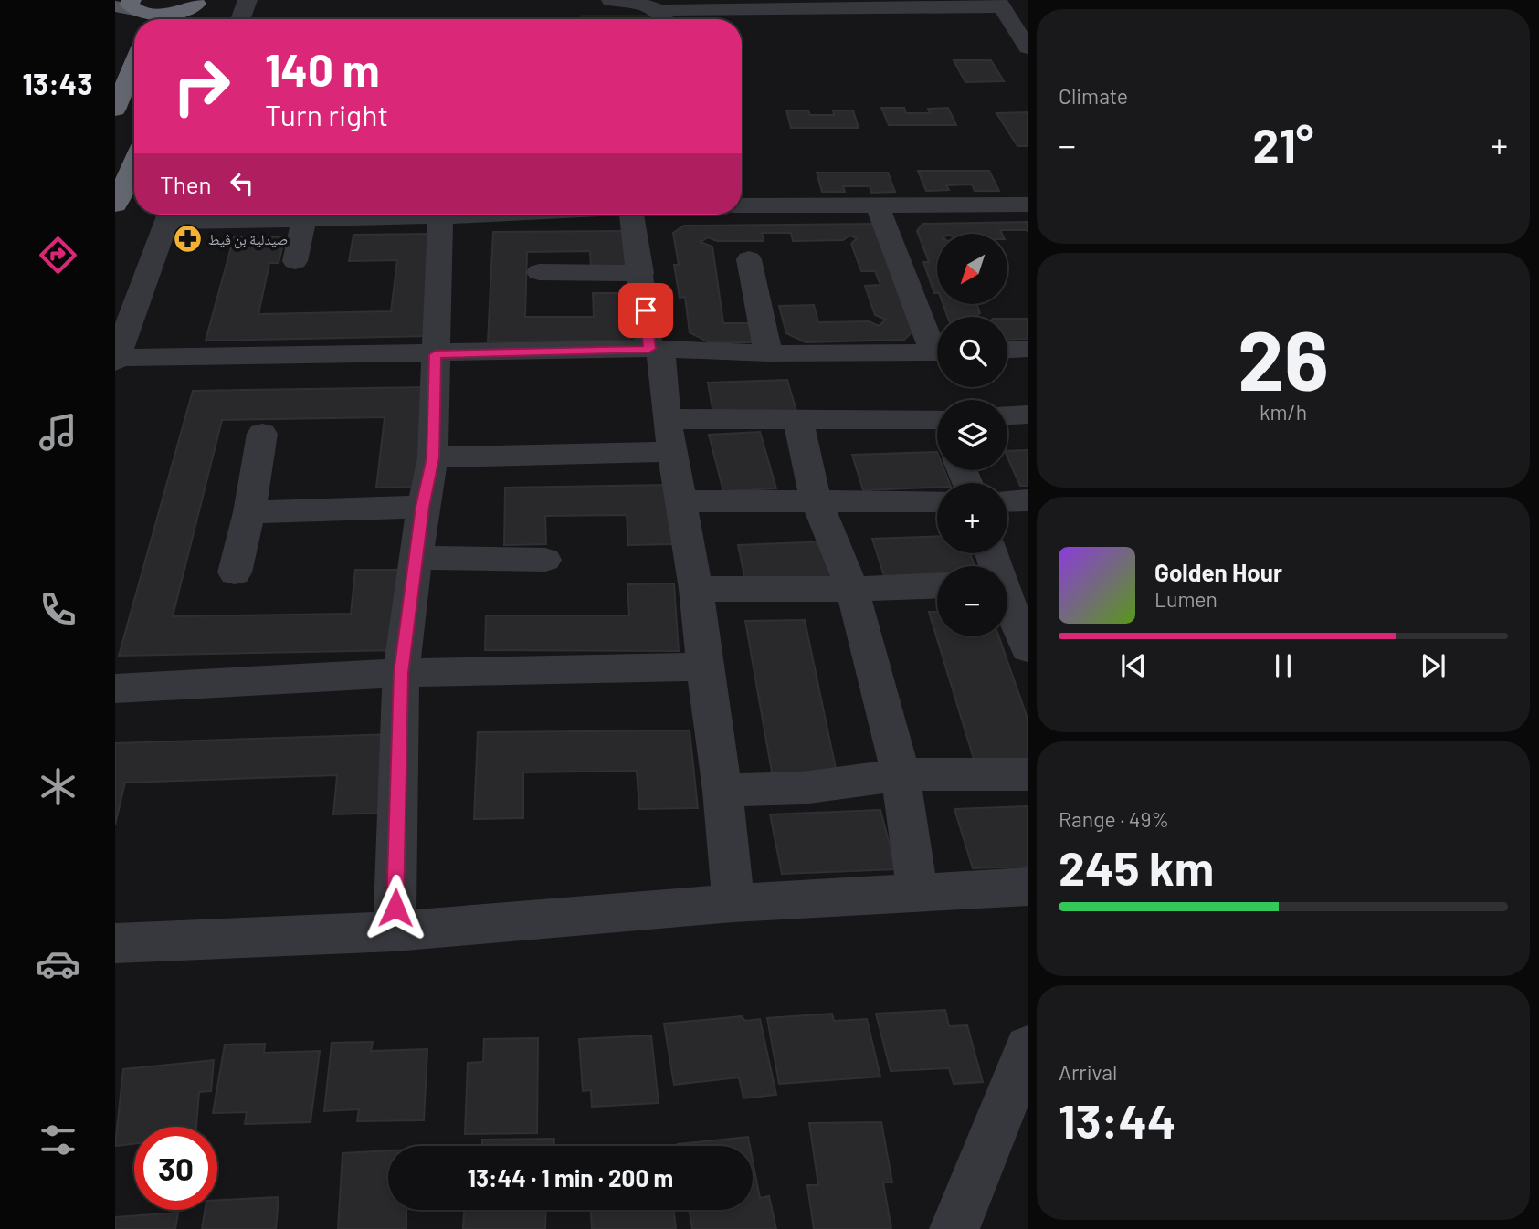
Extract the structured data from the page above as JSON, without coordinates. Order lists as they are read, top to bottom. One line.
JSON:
{"places":{"pharmacy":["صيدلية بن ڤيط"]},"north":"bottom left","page":{"tabs":"13:43","tile":["Climate",["26","km/h"],["Range · 49%","245 km"],["Arrival","13:44"]],"turn":["140 m","Turn right"],"heat":["−","21°","+"],"then":"Then","map_buttons":["+","−"],"song":["Golden Hour","Lumen"],"limit":"30","trip":"13:44 · 1 min · 200 m"}}
